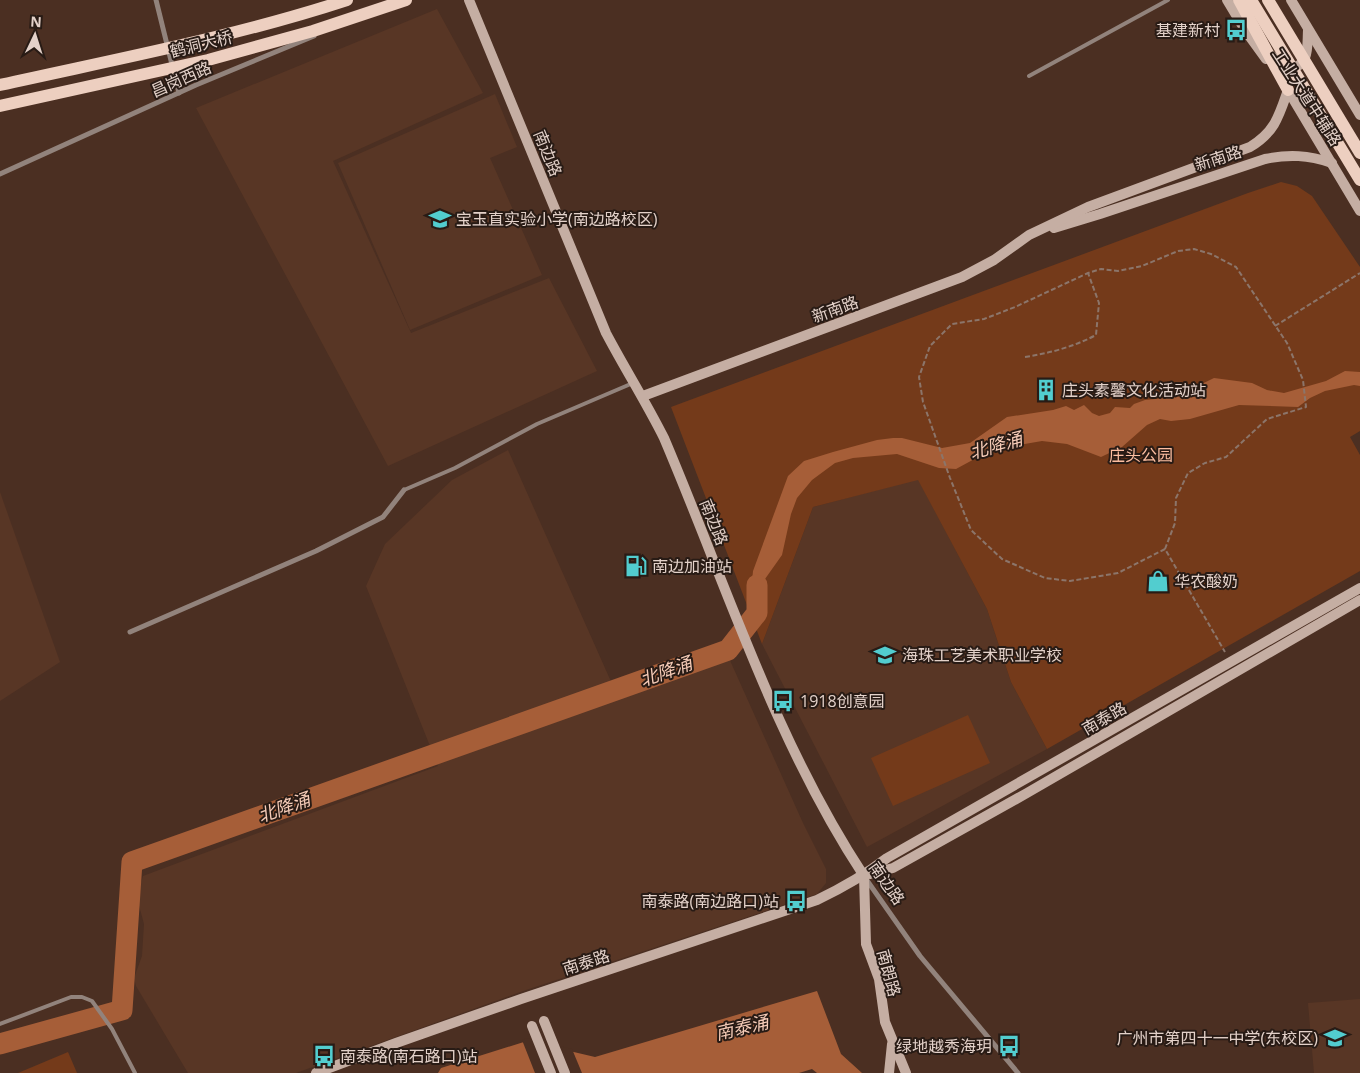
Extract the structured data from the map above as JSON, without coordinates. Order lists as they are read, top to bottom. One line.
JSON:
{"streets":{"main road":["鹤洞大桥"],"street":["昌岗西路","工业大道中辅路","南边路","新南路","南泰路","南朗路"]},"crossings":[["鹤洞大桥","昌岗西路"],["工业大道中辅路","新南路"],["南边路","新南路"],["南边路","南泰路"],["南边路","南朗路"],["南泰路","南朗路"]],"water":["北降涌","南泰涌"],"parks":["庄头公园"],"places":{"bus stop":["基建新村","1918创意园","南泰路(南边路口)站","绿地越秀海玥","南泰路(南石路口)站"],"school or university":["宝玉直实验小学(南边路校区)","海珠工艺美术职业学校","广州市第四十一中学(东校区)"],"building":["庄头素馨文化活动站"],"fuel station":["南边加油站"],"shop":["华农酸奶"]},"north":"top"}
